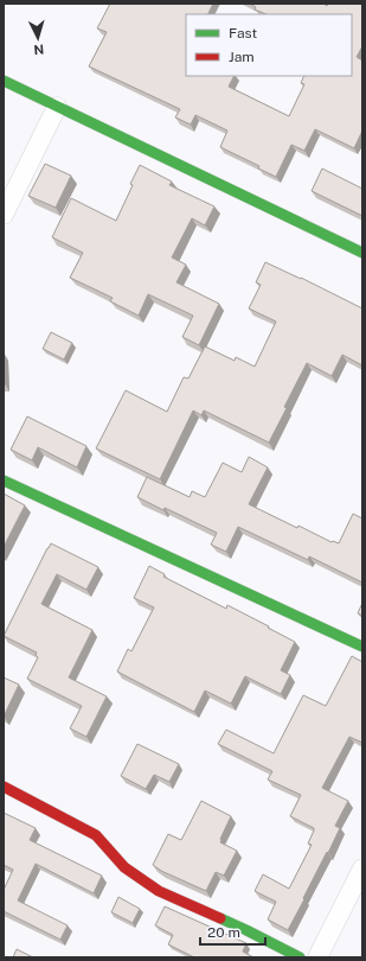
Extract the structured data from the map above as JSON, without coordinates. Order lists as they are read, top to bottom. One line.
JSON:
{"legend":["Fast","Jam"],"scale_bar":"20 m","north":"bottom"}
